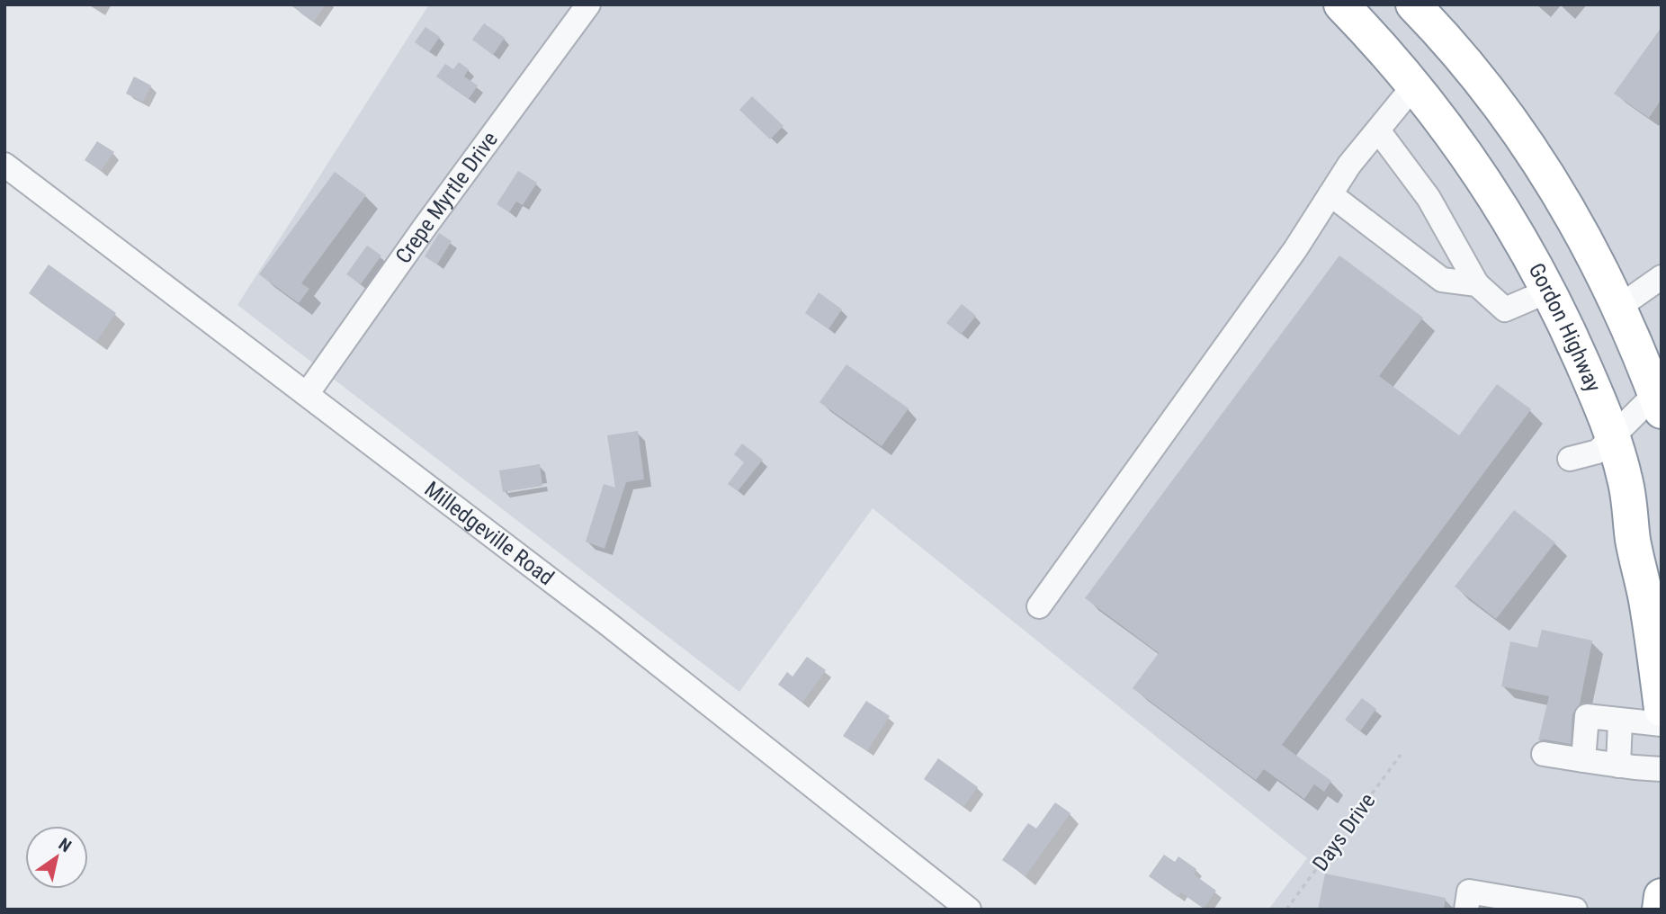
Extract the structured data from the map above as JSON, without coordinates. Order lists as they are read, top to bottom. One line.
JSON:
{"streets":{"highway":["Gordon Highway"],"street":["Crepe Myrtle Drive","Milledgeville Road"],"path":["Days Drive"]},"crossings":[["Crepe Myrtle Drive","Milledgeville Road"]],"north":"top right"}
